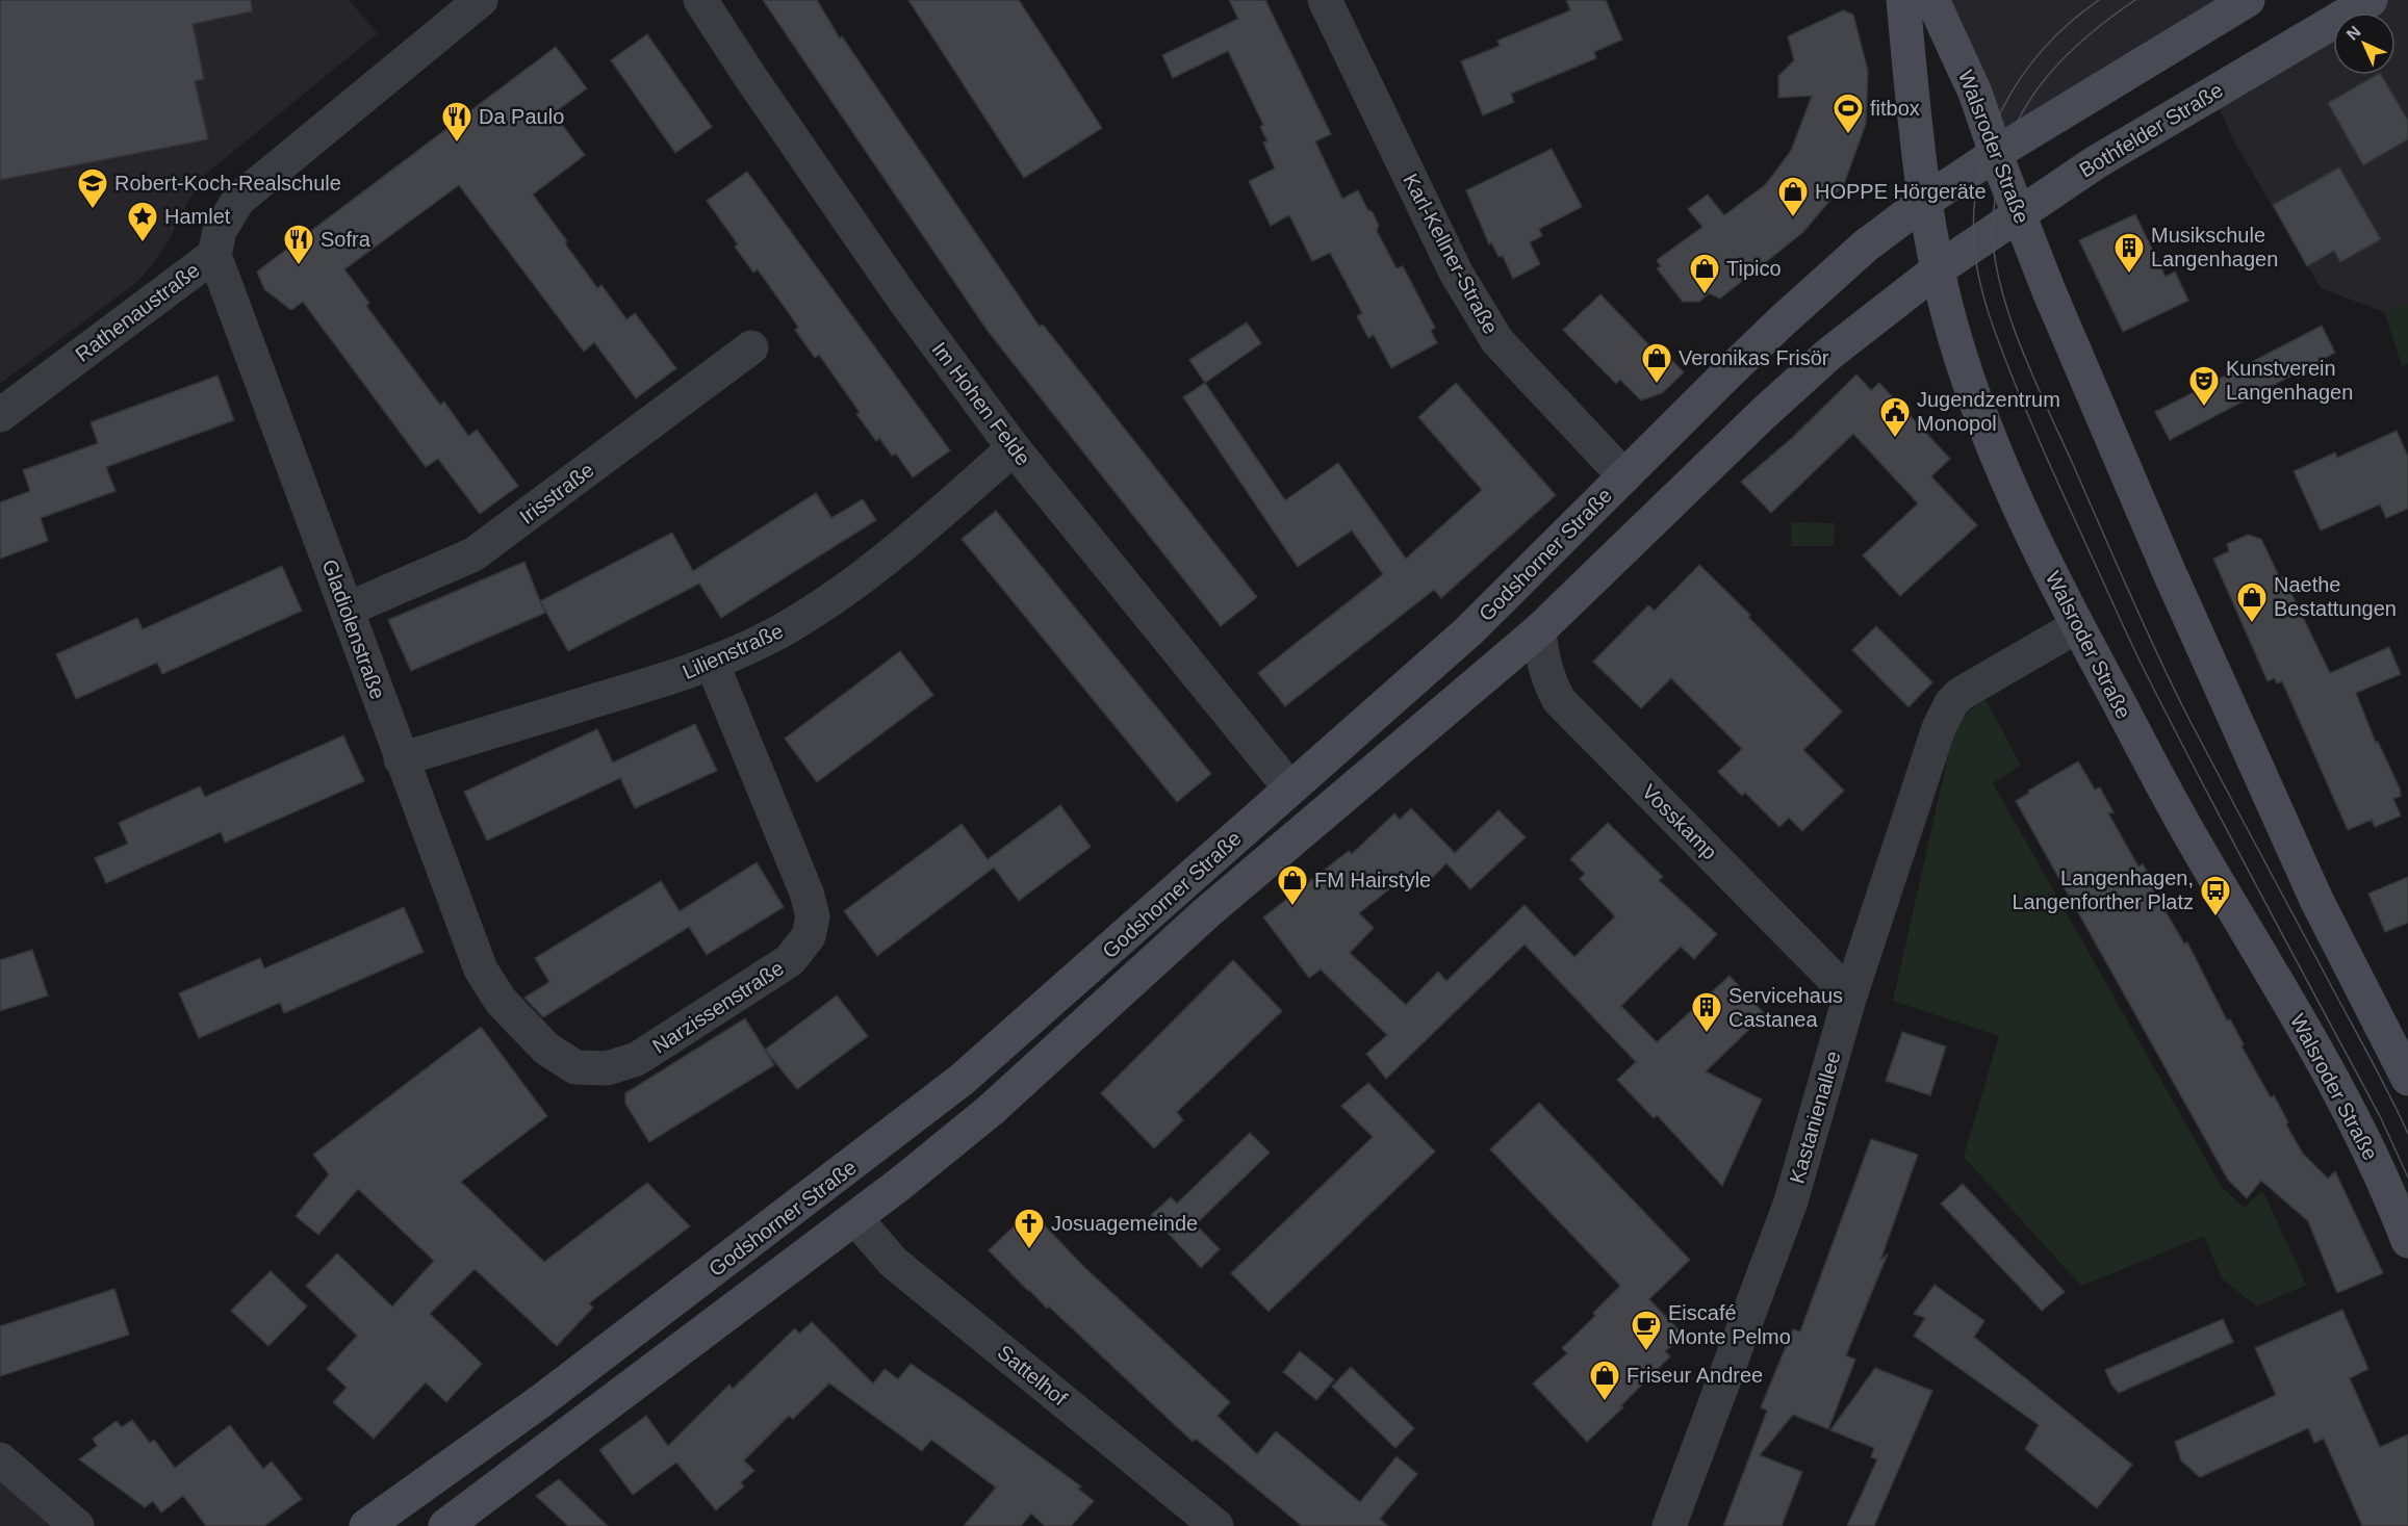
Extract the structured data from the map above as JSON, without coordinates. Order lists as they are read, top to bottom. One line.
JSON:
{"streets":{"main road":["Bothfelder Straße","Walsroder Straße","Godshorner Straße"],"street":["Karl-Kellner-Straße","Rathenaustraße","Im Hohen Felde","Irisstraße","Gladiolenstraße","Lilienstraße","Vosskamp","Narzissenstraße","Kastanienallee","Sattelhof"]},"crossings":[["Bothfelder Straße","Walsroder Straße"],["Bothfelder Straße","Godshorner Straße"],["Walsroder Straße","Godshorner Straße"],["Walsroder Straße","Kastanienallee"],["Karl-Kellner-Straße","Godshorner Straße"],["Rathenaustraße","Gladiolenstraße"],["Im Hohen Felde","Godshorner Straße"],["Im Hohen Felde","Lilienstraße"],["Irisstraße","Gladiolenstraße"],["Godshorner Straße","Vosskamp"],["Godshorner Straße","Sattelhof"],["Gladiolenstraße","Lilienstraße"],["Gladiolenstraße","Narzissenstraße"],["Lilienstraße","Narzissenstraße"],["Vosskamp","Kastanienallee"]],"places":{"sports":["fitbox"],"restaurant":["Da Paulo","Sofra"],"school or university":["Robert-Koch-Realschule"],"shop":["HOPPE Hörgeräte","Tipico","Veronikas Frisör","Naethe Bestattungen","FM Hairstyle","Friseur Andree"],"place":["Hamlet"],"building":["Musikschule Langenhagen","Servicehaus Castanea"],"theatre":["Kunstverein Langenhagen"],"public building":["Jugendzentrum Monopol"],"bus stop":["Langenhagen, Langenforther Platz"],"church":["Josuagemeinde"],"cafe":["Eiscafé Monte Pelmo"]},"north":"top left"}
